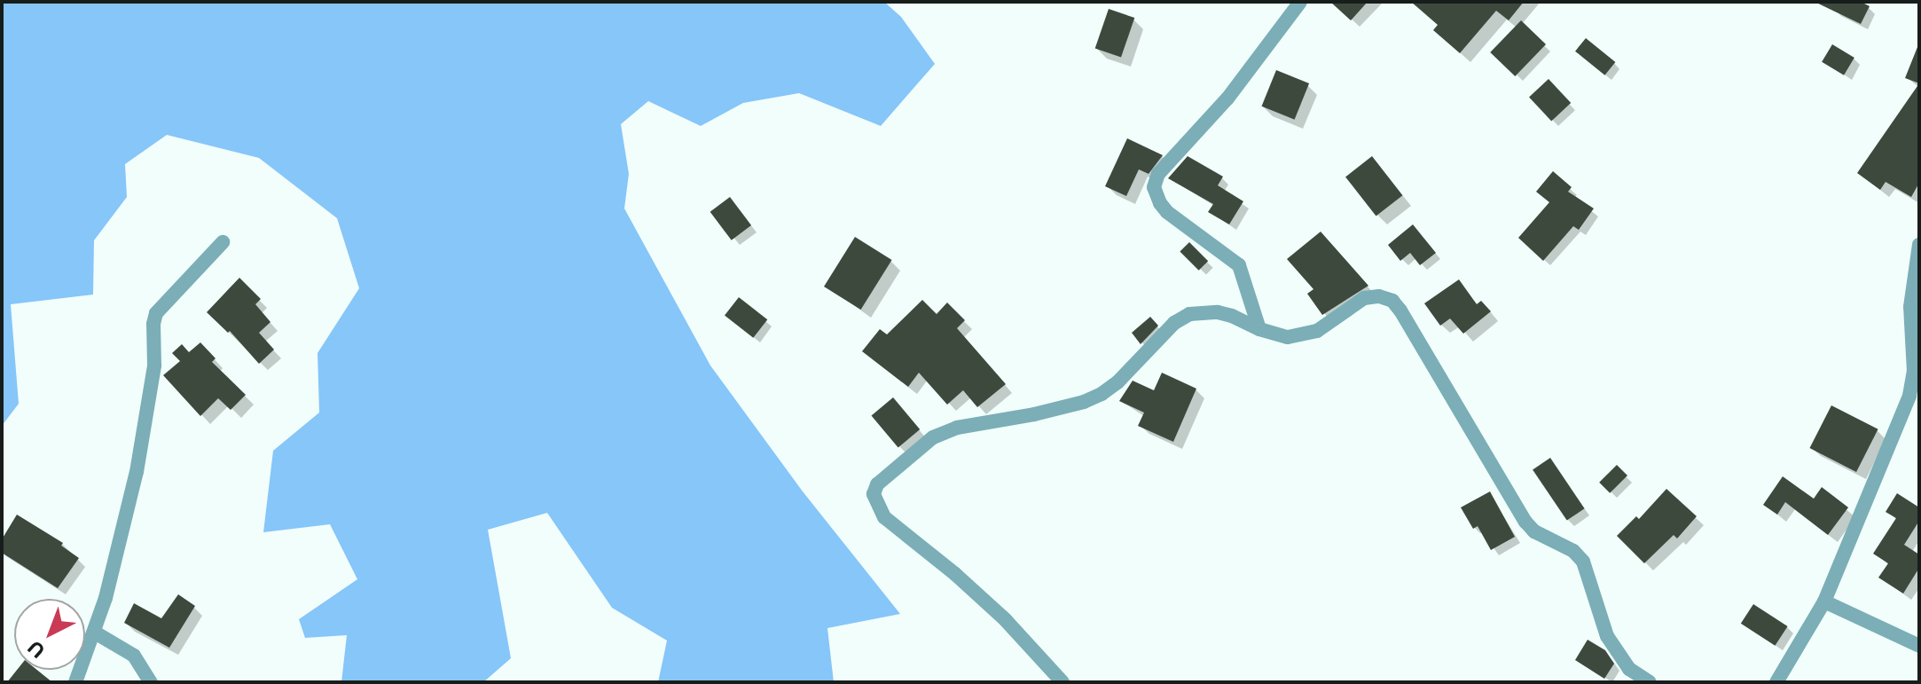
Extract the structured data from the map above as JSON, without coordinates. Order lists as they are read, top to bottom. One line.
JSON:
{"north":"bottom left"}
